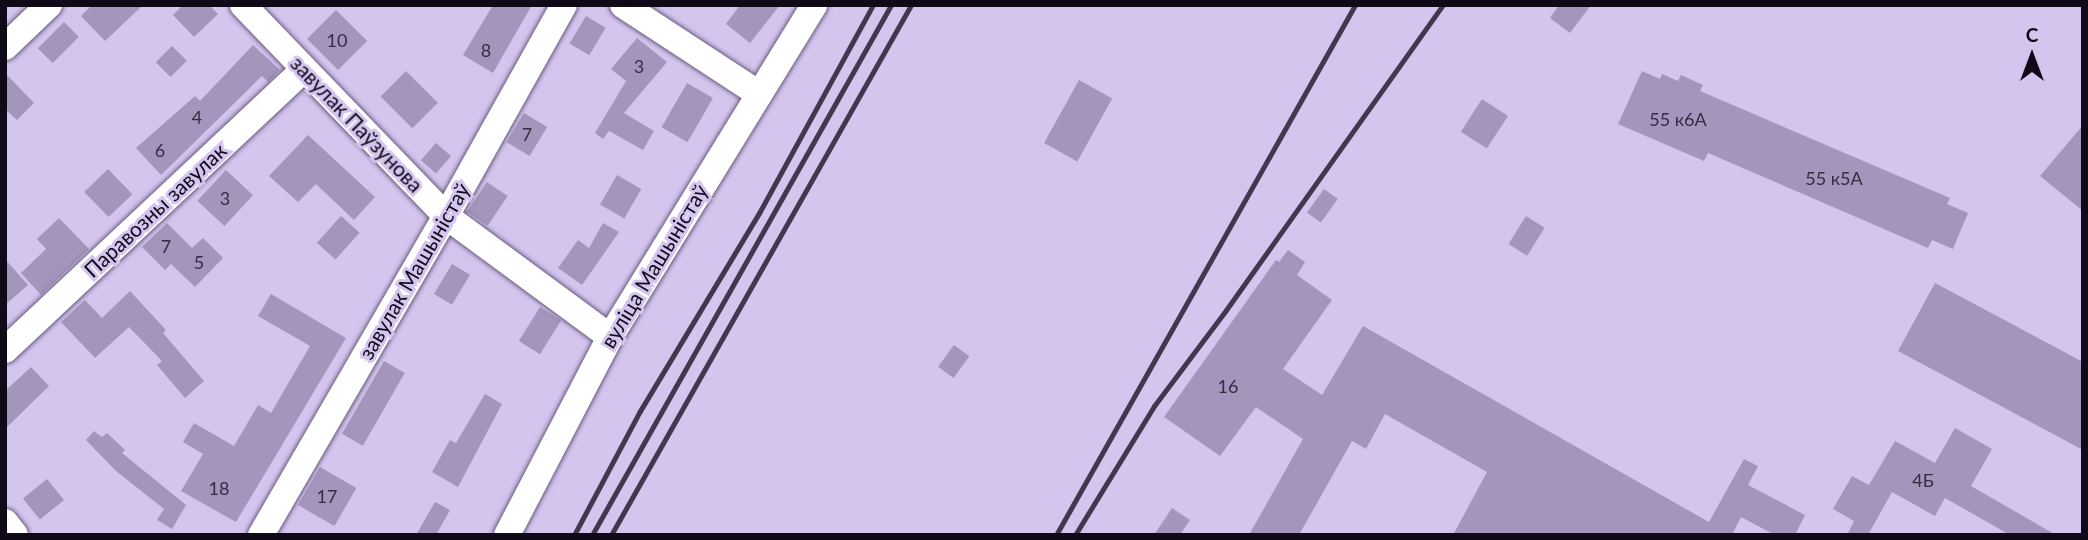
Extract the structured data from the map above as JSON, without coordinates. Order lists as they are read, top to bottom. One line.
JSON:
{"streets":{"street":["завулак Паўзунова","Паравозны завулак","вуліца Машыністаў","завулак Машыністаў"]},"crossings":[["завулак Паўзунова","Паравозны завулак"],["завулак Паўзунова","вуліца Машыністаў"],["завулак Паўзунова","завулак Машыністаў"]],"house_numbers":["10","8","3","4","55 к6А","7","6","55 к5А","3","7","5","16","4Б","18","17"],"north":"top"}
